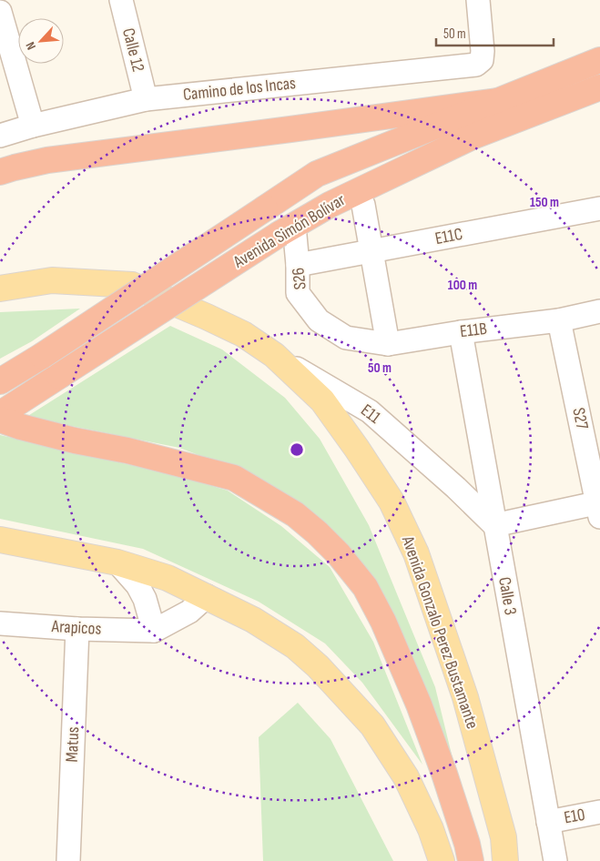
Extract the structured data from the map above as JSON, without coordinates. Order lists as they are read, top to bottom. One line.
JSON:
{"streets":{"highway":["Avenida Simón Bolívar"],"main road":["Avenida Gonzalo Perez Bustamante"],"street":["Calle 12","Camino de los Incas","E11C","S26","E11B","E11","S27","Calle 3","Arapicos","Matus","E10"]},"crossings":[["Calle 12","Camino de los Incas"],["Avenida Simón Bolívar","S26"],["E11C","S26"],["S26","E11B"],["E11B","S27"],["E11B","Calle 3"],["E11","Calle 3"],["E11","Avenida Gonzalo Perez Bustamante"],["Calle 3","E10"],["Arapicos","Matus"]],"scale_bar":"50 m","north":"bottom left","rings":["150 m","100 m","50 m"]}
